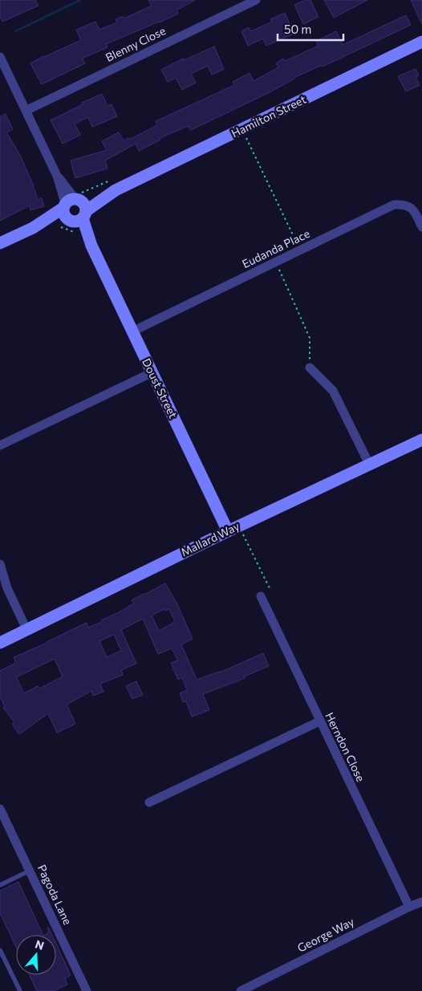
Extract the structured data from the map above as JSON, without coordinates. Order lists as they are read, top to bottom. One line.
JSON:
{"streets":{"street":["Blenny Close","Hamilton Street","Eudanda Place","Doust Street","Mallard Way","Herndon Close","Pagoda Lane","George Way"]},"crossings":[["Blenny Close","Doust Street"],["Hamilton Street","Doust Street"],["Eudanda Place","Doust Street"],["Doust Street","Mallard Way"],["Herndon Close","George Way"]],"scale_bar":"50 m","north":"top"}
